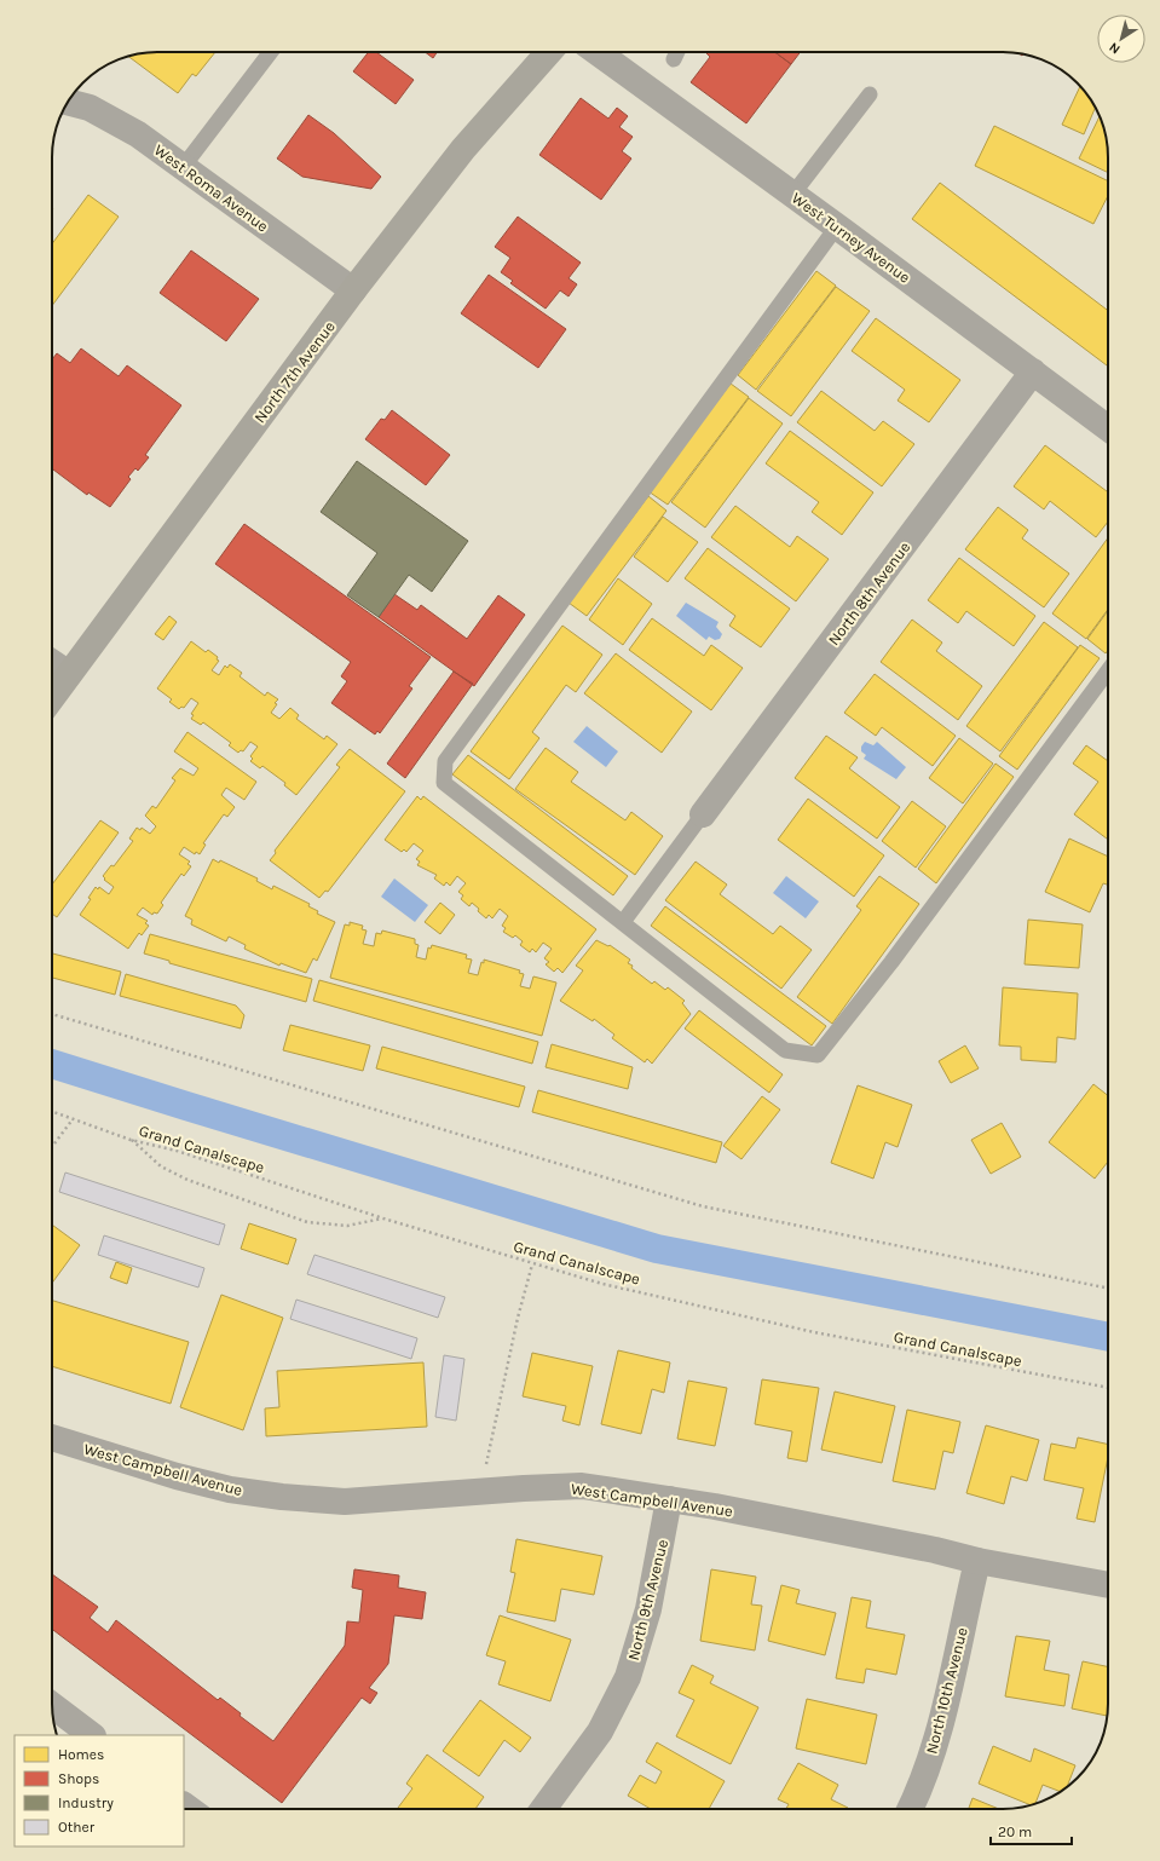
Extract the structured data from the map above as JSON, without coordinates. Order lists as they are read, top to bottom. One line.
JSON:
{"streets":{"main road":["North 7th Avenue"],"street":["West Roma Avenue","West Turney Avenue","North 8th Avenue","West Campbell Avenue","North 9th Avenue","North 10th Avenue"],"path":["Grand Canalscape"]},"crossings":[["West Roma Avenue","North 7th Avenue"],["West Turney Avenue","North 8th Avenue"],["West Campbell Avenue","North 9th Avenue"],["West Campbell Avenue","North 10th Avenue"]],"legend":["Homes","Shops","Industry","Other"],"scale_bar":"20 m","north":"bottom left"}
